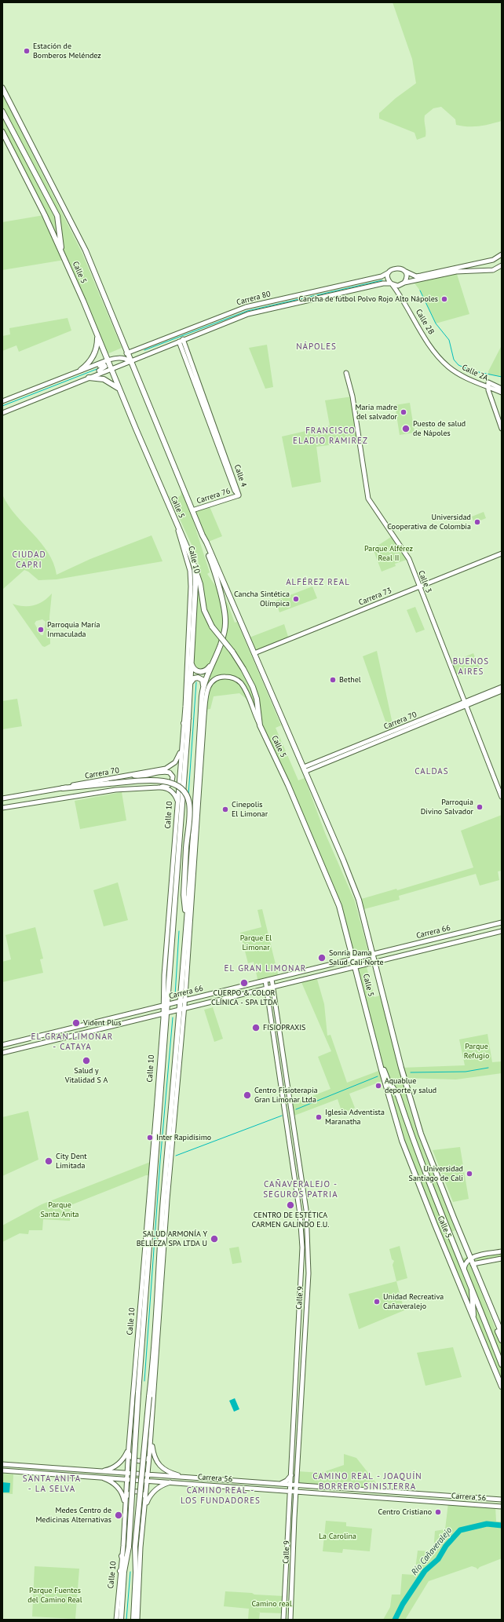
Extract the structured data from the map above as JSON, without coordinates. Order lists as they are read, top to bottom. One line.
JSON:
{"streets":{"main road":["Calle 5","Calle 10"],"street":["Carrera 80","Calle 2B","Calle 2A","Calle 4","Carrera 76","Calle 3","Carrera 73","Carrera 70","Carrera 66","Calle 9","Carrera 56"]},"crossings":[["Calle 5","Carrera 80"],["Calle 5","Carrera 76"],["Calle 5","Calle 10"],["Calle 5","Carrera 73"],["Calle 5","Carrera 70"],["Calle 5","Carrera 66"],["Carrera 80","Calle 2B"],["Carrera 80","Calle 4"],["Calle 2B","Calle 2A"],["Calle 4","Carrera 76"],["Calle 10","Carrera 70"],["Calle 10","Carrera 66"],["Calle 10","Carrera 56"],["Calle 3","Carrera 73"],["Calle 3","Carrera 70"],["Carrera 66","Calle 9"],["Calle 9","Carrera 56"]],"districts":["NÁPOLES","FRANCISCO ELADIO RAMIREZ","CIUDAD CAPRI","ALFÉREZ REAL","BUENOS AIRES","CALDAS","EL GRAN LIMONAR","EL GRAN LIMONAR - CATAYA","CAÑAVERALEJO - SEGUROS PATRIA","CAMINO REAL - JOAQUÍN BORRERO SINISTERRA","SANTA ANITA - LA SELVA","CAMINO REAL - LOS FUNDADORES"],"water":["Río Cañaveralejo"],"parks":["Parque Alférez Real II","Parque El Limonar","Parque Refugio","Parque Santa Anita","La Carolina","Parque Fuentes del Camino Real","Camino real"],"places":["Estación de Bomberos Meléndez","Cancha de fútbol Polvo Rojo Alto Nápoles","Maria madre del salvador","Puesto de salud de Nápoles","Universidad Cooperativa de Colombia","Cancha Sintética Olímpica","Parroquia María Inmaculada","Bethel","Parroquia Divino Salvador","Cinepolis El Limonar","Sonria Dama Salud Cali Norte","CUERPO & COLOR CLÍNICA - SPA LTDA","Vident Plus","FISIOPRAXIS","Salud y Vitalidad S A","Aquablue deporte y salud","Centro Fisioterapia Gran Limonar Ltda","Iglesia Adventista Maranatha","Inter Rapidísimo","City Dent Limitada","Universidad Santiago de Cali","CENTRO DE ESTÉTICA CARMEN GALINDO E.U.","SALUD ARMONÍA Y BELLEZA SPA LTDA U","Unidad Recreativa Cañaveralejo","Centro Cristiano","Medes Centro de Medicinas Alternativas"]}
